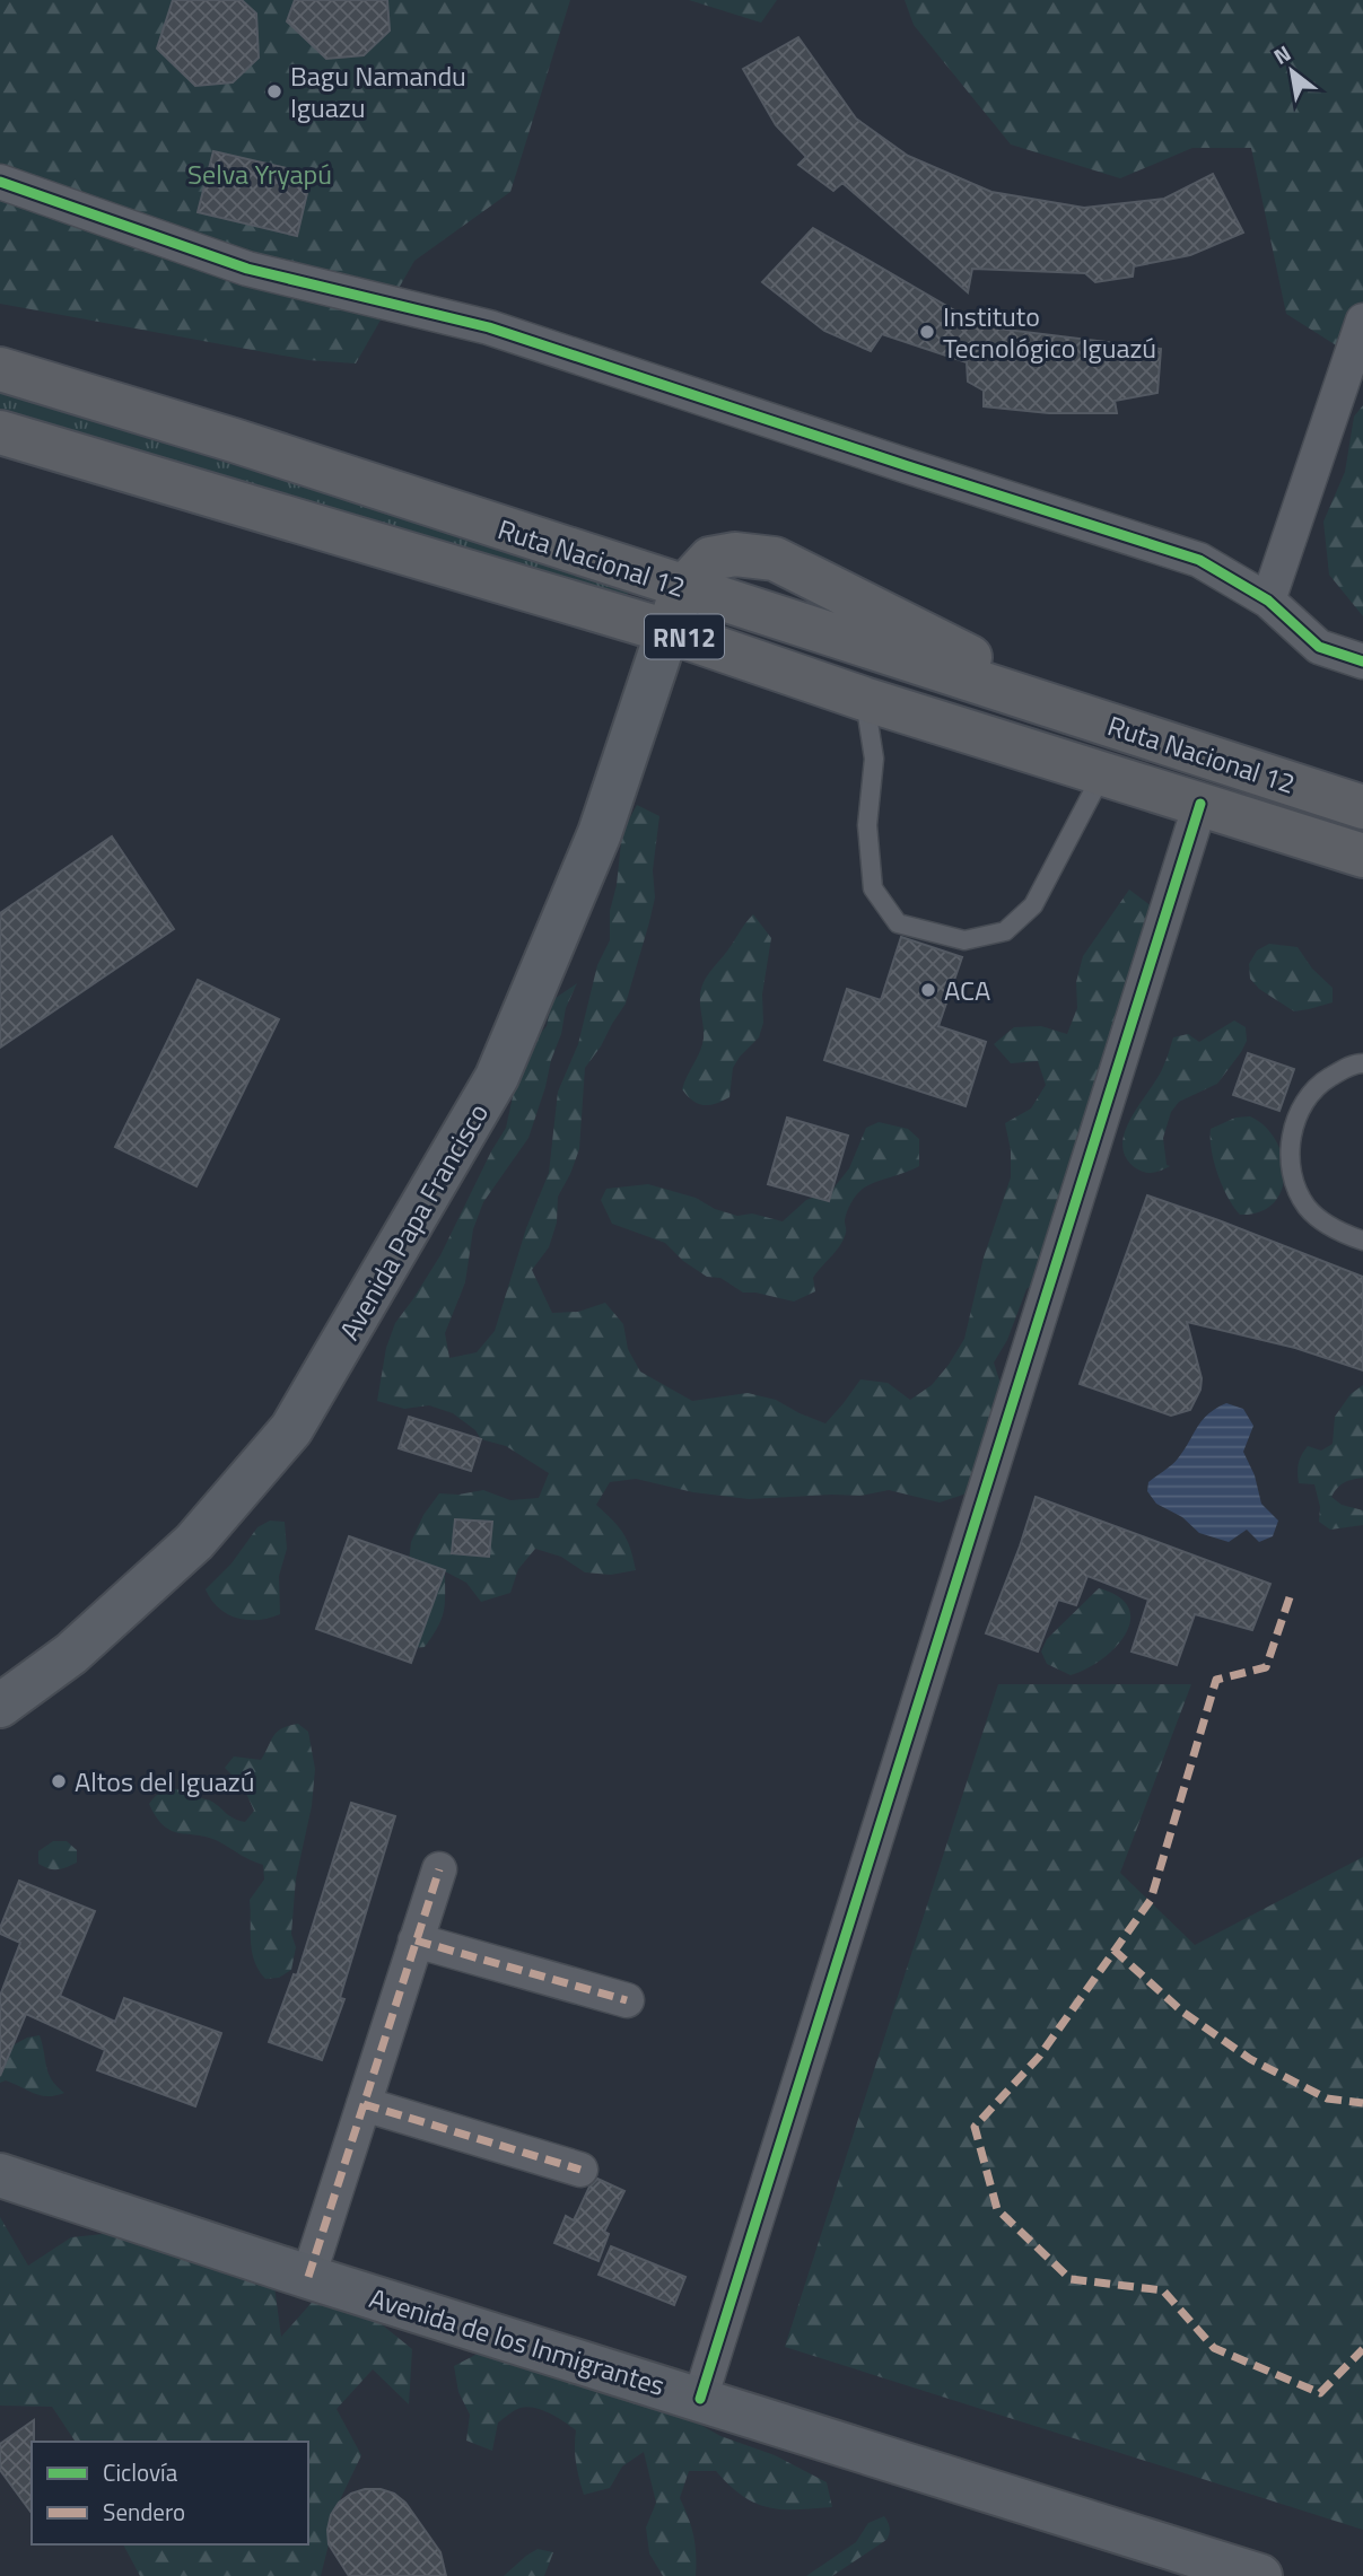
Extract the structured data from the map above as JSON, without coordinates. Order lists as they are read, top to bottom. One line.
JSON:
{"streets":{"highway":["Ruta Nacional 12","RN12"],"main road":["Avenida Papa Francisco","Avenida de los Inmigrantes"]},"crossings":[["Ruta Nacional 12","Avenida Papa Francisco"]],"parks":["Selva Yryapú"],"places":["Bagu Namandu Iguazu","Instituto Tecnológico Iguazú","ACA","Altos del Iguazú"],"legend":["Ciclovía","Sendero"],"north":"top left"}
